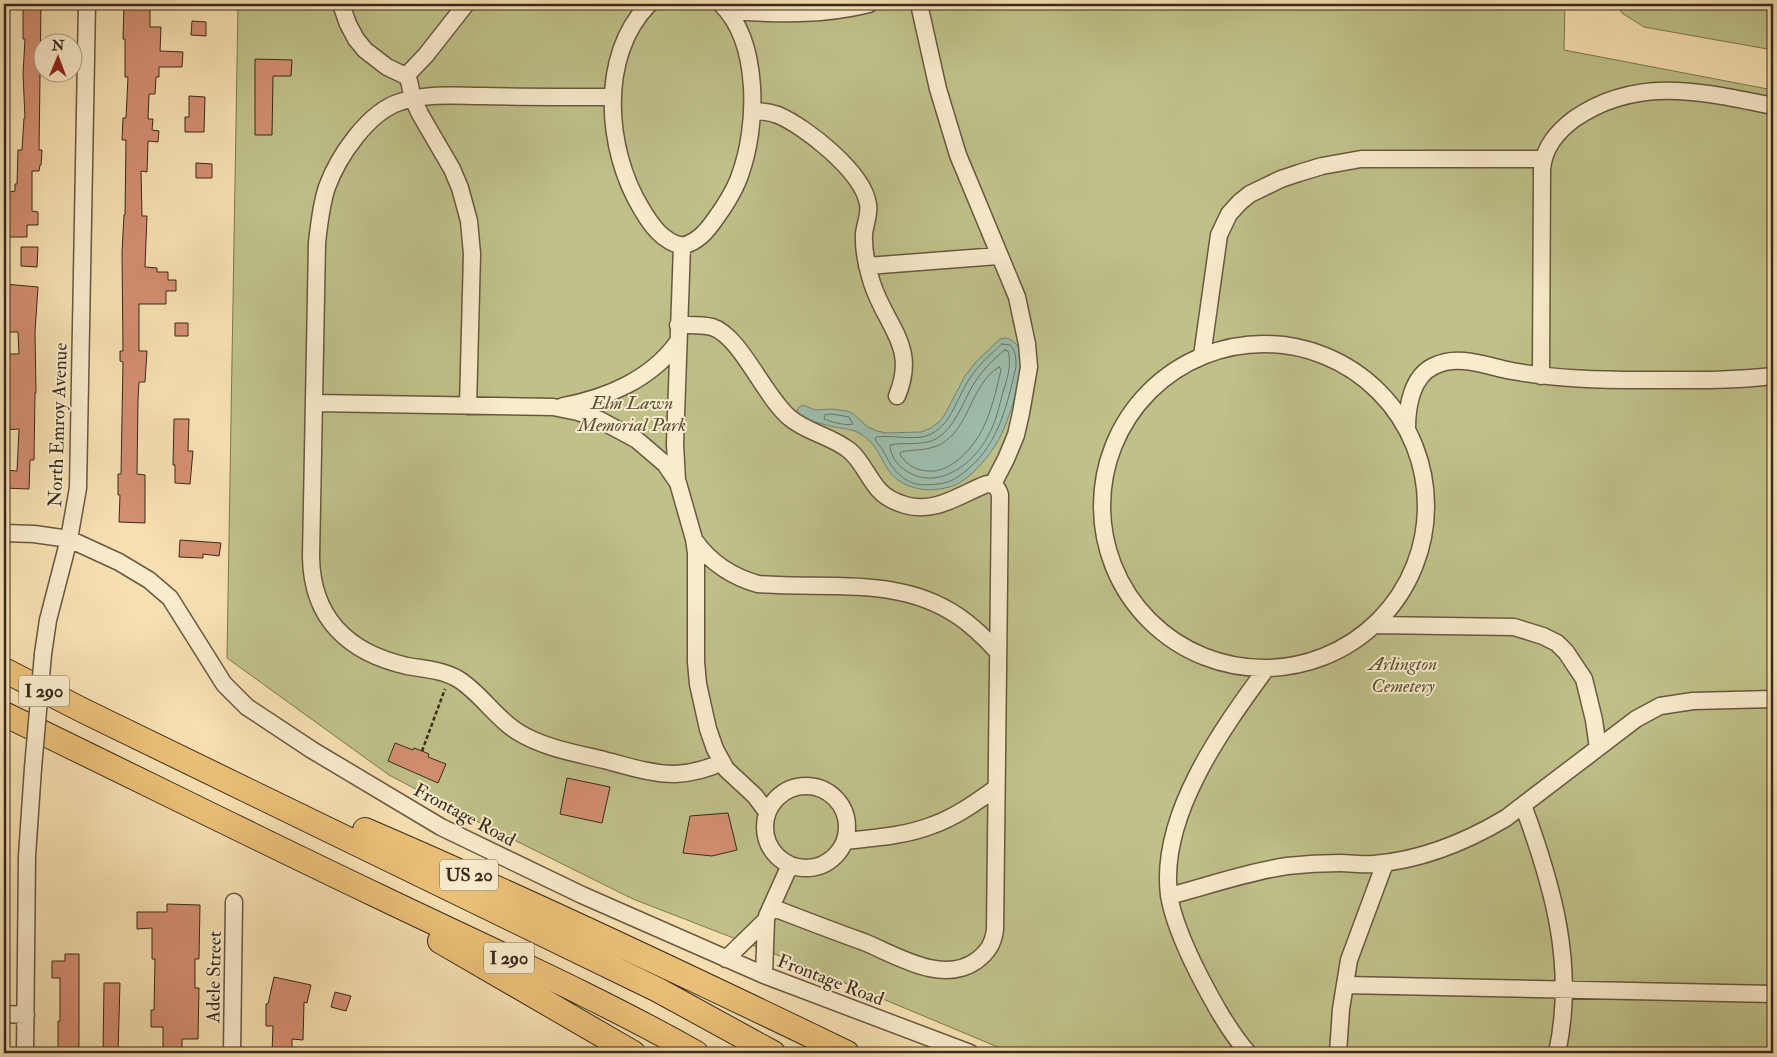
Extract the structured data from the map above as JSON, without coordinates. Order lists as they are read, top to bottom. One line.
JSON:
{"streets":{"highway":["I 290","US 20"],"street":["North Emroy Avenue","Frontage Road","Adele Street"]},"crossings":[["North Emroy Avenue","Frontage Road"],["I 290","US 20"]],"parks":["Elm Lawn Memorial Park","Arlington Cemetery"],"north":"top"}
